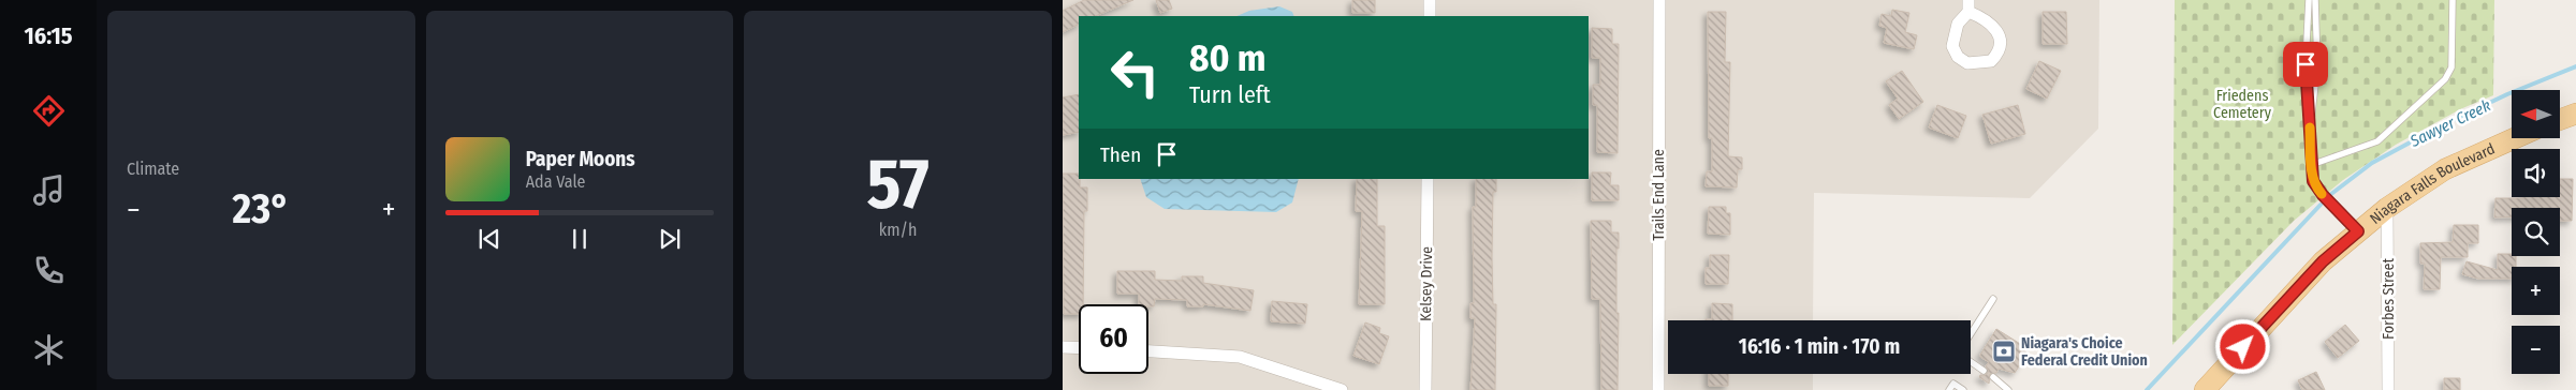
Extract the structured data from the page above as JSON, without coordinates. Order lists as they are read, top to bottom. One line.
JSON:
{"streets":{"main road":["Niagara Falls Boulevard"],"street":["Trails End Lane","Kelsey Drive","Forbes Street"]},"crossings":[["Niagara Falls Boulevard","Forbes Street"]],"water":["Sawyer Creek"],"parks":["Friedens Cemetery"],"places":{"bank":["Niagara's Choice Federal Credit Union"]},"north":"left","page":{"tabs":"16:15","tile":["Climate",["57","km/h"]],"turn":["80 m","Turn left"],"map_buttons":["+","−"],"then":"Then","song":["Paper Moons","Ada Vale"],"heat":["−","23°","+"],"limit":"60","trip":"16:16 · 1 min · 170 m"}}
